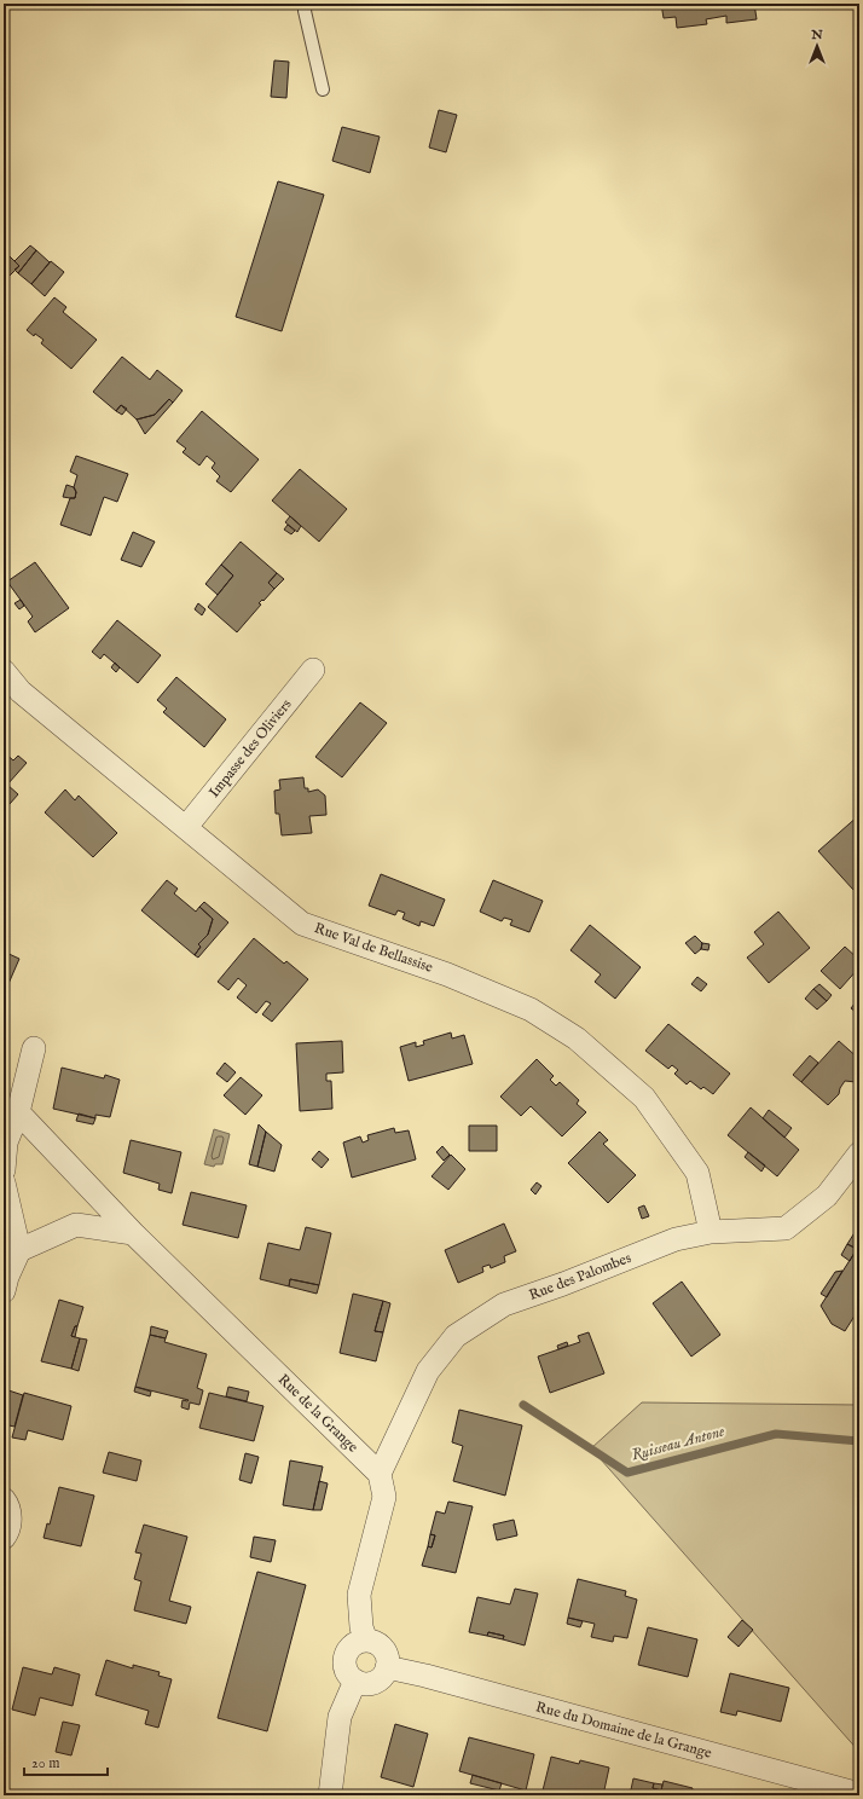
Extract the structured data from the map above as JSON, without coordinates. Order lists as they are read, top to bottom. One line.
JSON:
{"streets":{"street":["Impasse des Oliviers","Rue Val de Bellassise","Rue des Palombes","Rue de la Grange","Rue du Domaine de la Grange"]},"crossings":[["Impasse des Oliviers","Rue Val de Bellassise"],["Rue Val de Bellassise","Rue des Palombes"],["Rue des Palombes","Rue de la Grange"]],"water":["Ruisseau Antone"],"scale_bar":"20 m","north":"top"}
